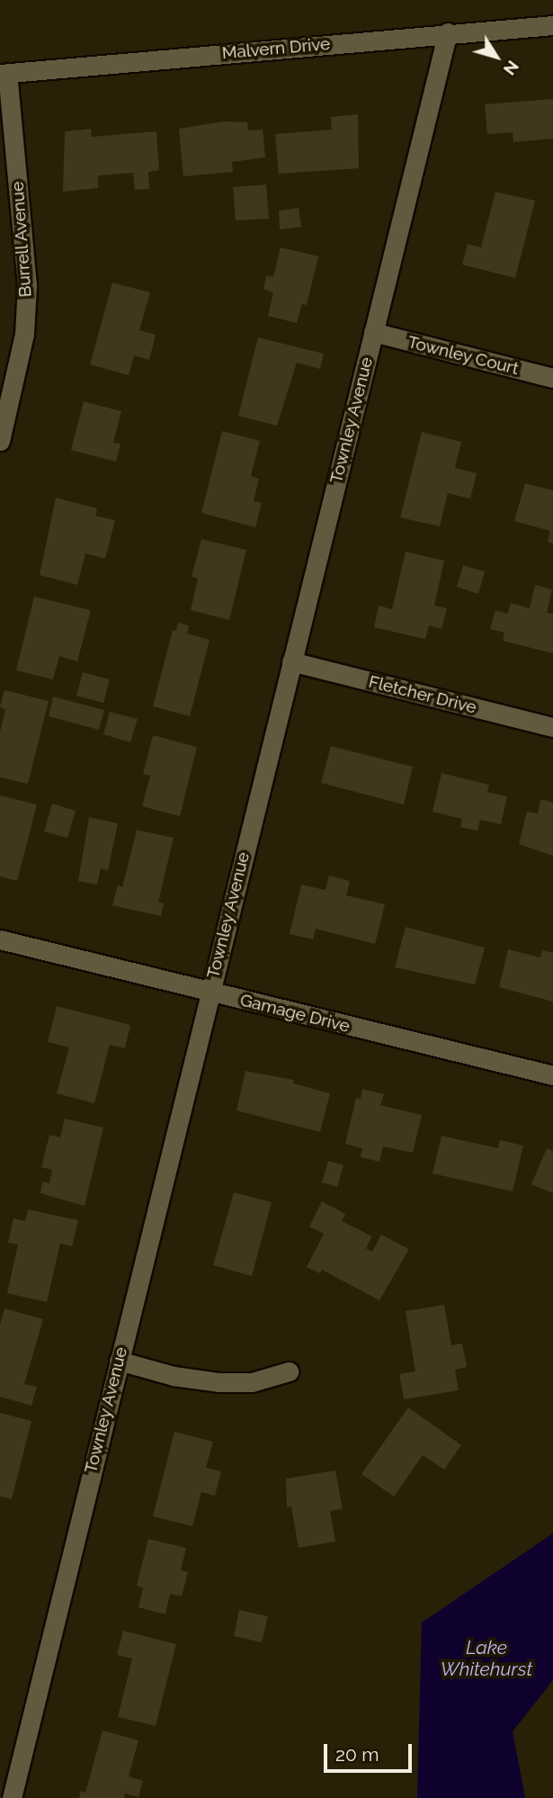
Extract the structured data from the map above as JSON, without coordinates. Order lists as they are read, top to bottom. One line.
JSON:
{"streets":{"street":["Malvern Drive","Burrell Avenue","Townley Court","Townley Avenue","Fletcher Drive","Gamage Drive"]},"crossings":[["Malvern Drive","Burrell Avenue"],["Malvern Drive","Townley Avenue"],["Townley Court","Townley Avenue"],["Townley Avenue","Fletcher Drive"],["Townley Avenue","Gamage Drive"]],"water":["Lake Whitehurst"],"scale_bar":"20 m","north":"bottom right"}
